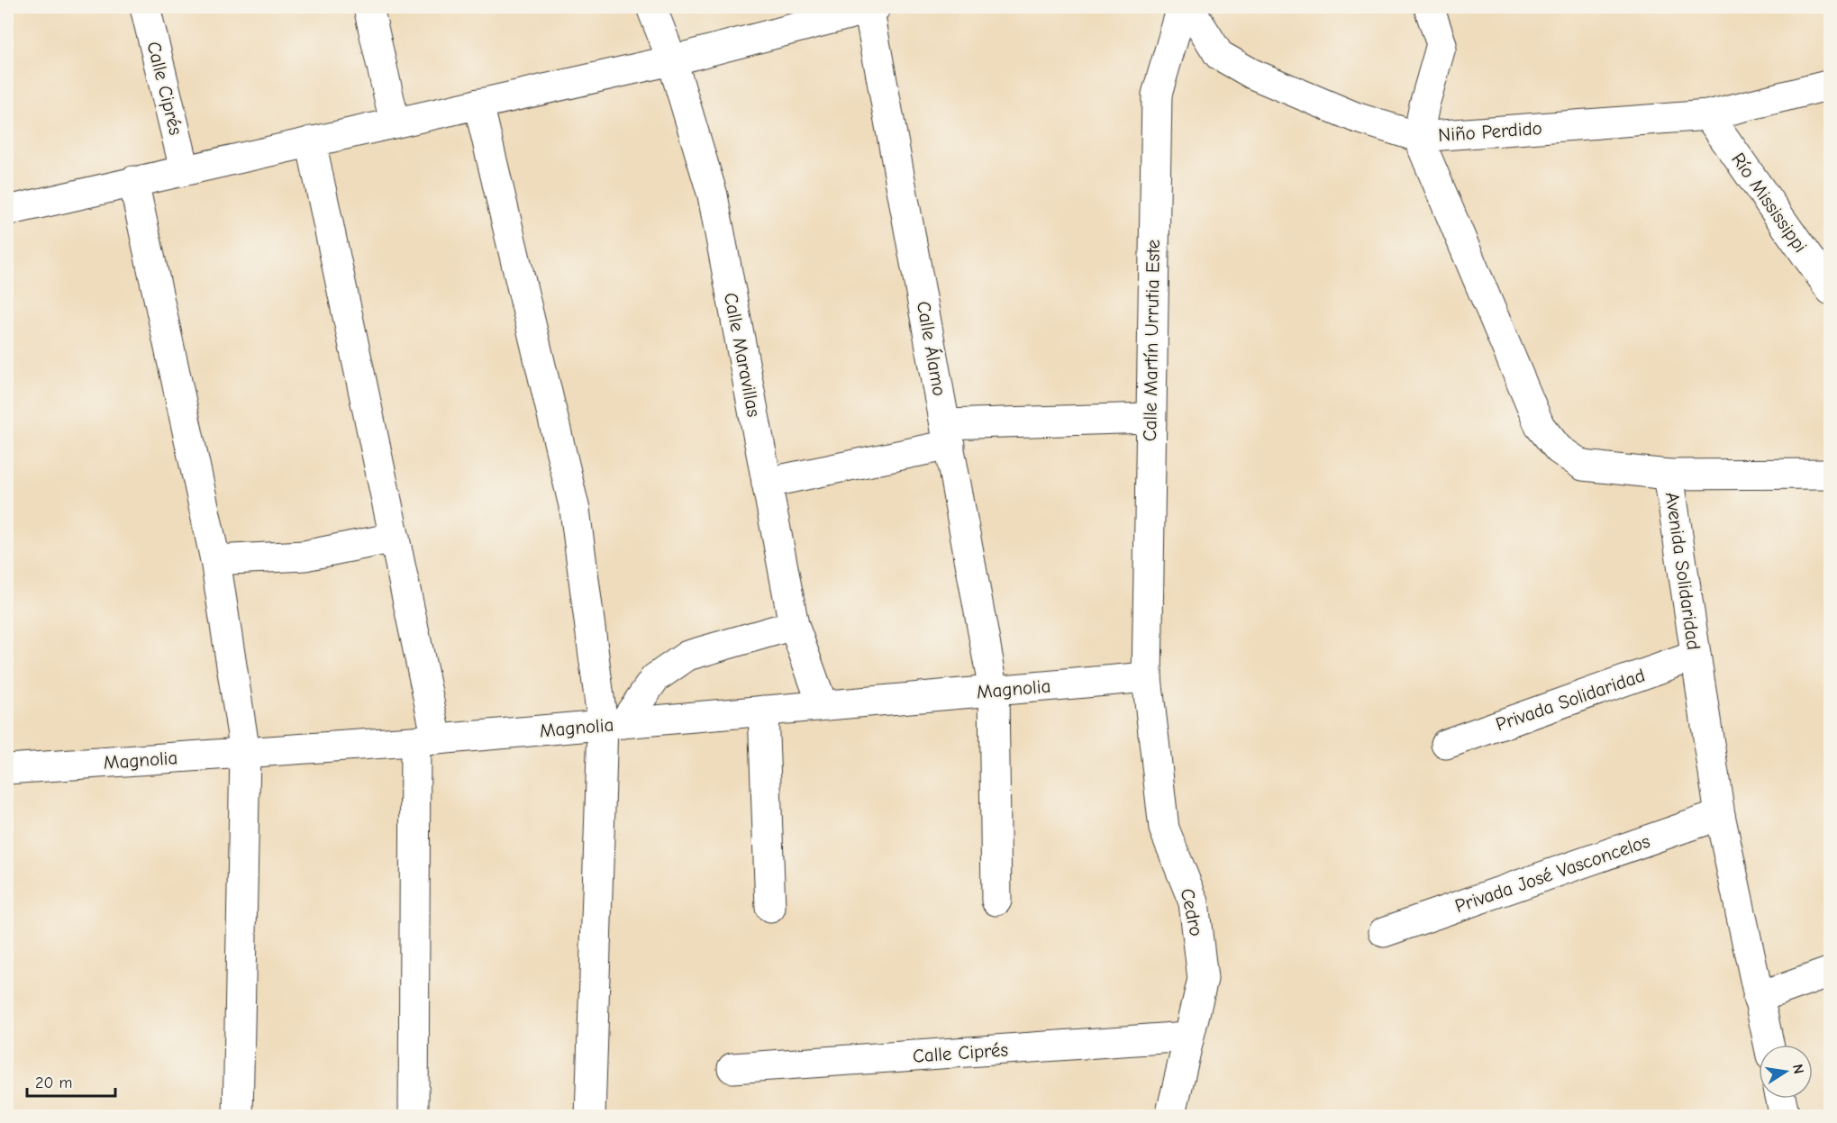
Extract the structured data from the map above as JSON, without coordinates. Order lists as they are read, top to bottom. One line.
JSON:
{"streets":{"street":["Calle Ciprés","Niño Perdido","Río Mississippi","Calle Martín Urrutia Este","Calle Álamo","Calle Maravillas","Avenida Solidaridad","Magnolia","Privada Solidaridad","Privada José Vasconcelos","Cedro"]},"crossings":[["Calle Ciprés","Cedro"],["Niño Perdido","Río Mississippi"],["Niño Perdido","Avenida Solidaridad"],["Calle Martín Urrutia Este","Magnolia"],["Calle Martín Urrutia Este","Cedro"],["Calle Álamo","Magnolia"],["Calle Maravillas","Magnolia"],["Avenida Solidaridad","Privada Solidaridad"],["Avenida Solidaridad","Privada José Vasconcelos"],["Magnolia","Cedro"]],"scale_bar":"20 m","north":"right"}
